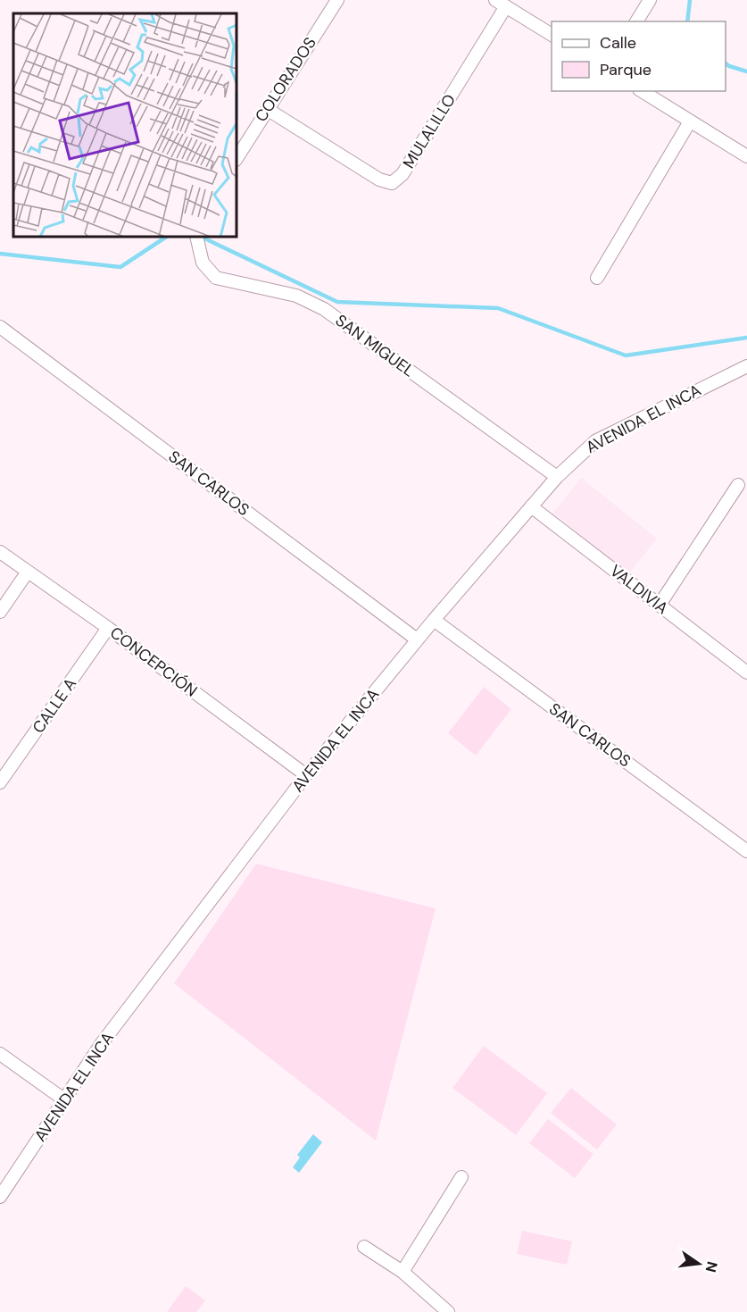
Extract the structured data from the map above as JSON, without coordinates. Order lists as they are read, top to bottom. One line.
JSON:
{"streets":{"street":["COLORADOS","MULALILLO","SAN MIGUEL","AVENIDA EL INCA","SAN CARLOS","VALDIVIA","CONCEPCIÓN","CALLE A"]},"crossings":[["COLORADOS","MULALILLO"],["SAN MIGUEL","AVENIDA EL INCA"],["AVENIDA EL INCA","SAN CARLOS"],["AVENIDA EL INCA","VALDIVIA"],["AVENIDA EL INCA","CONCEPCIÓN"],["CONCEPCIÓN","CALLE A"]],"legend":["Calle","Parque"],"north":"right"}
